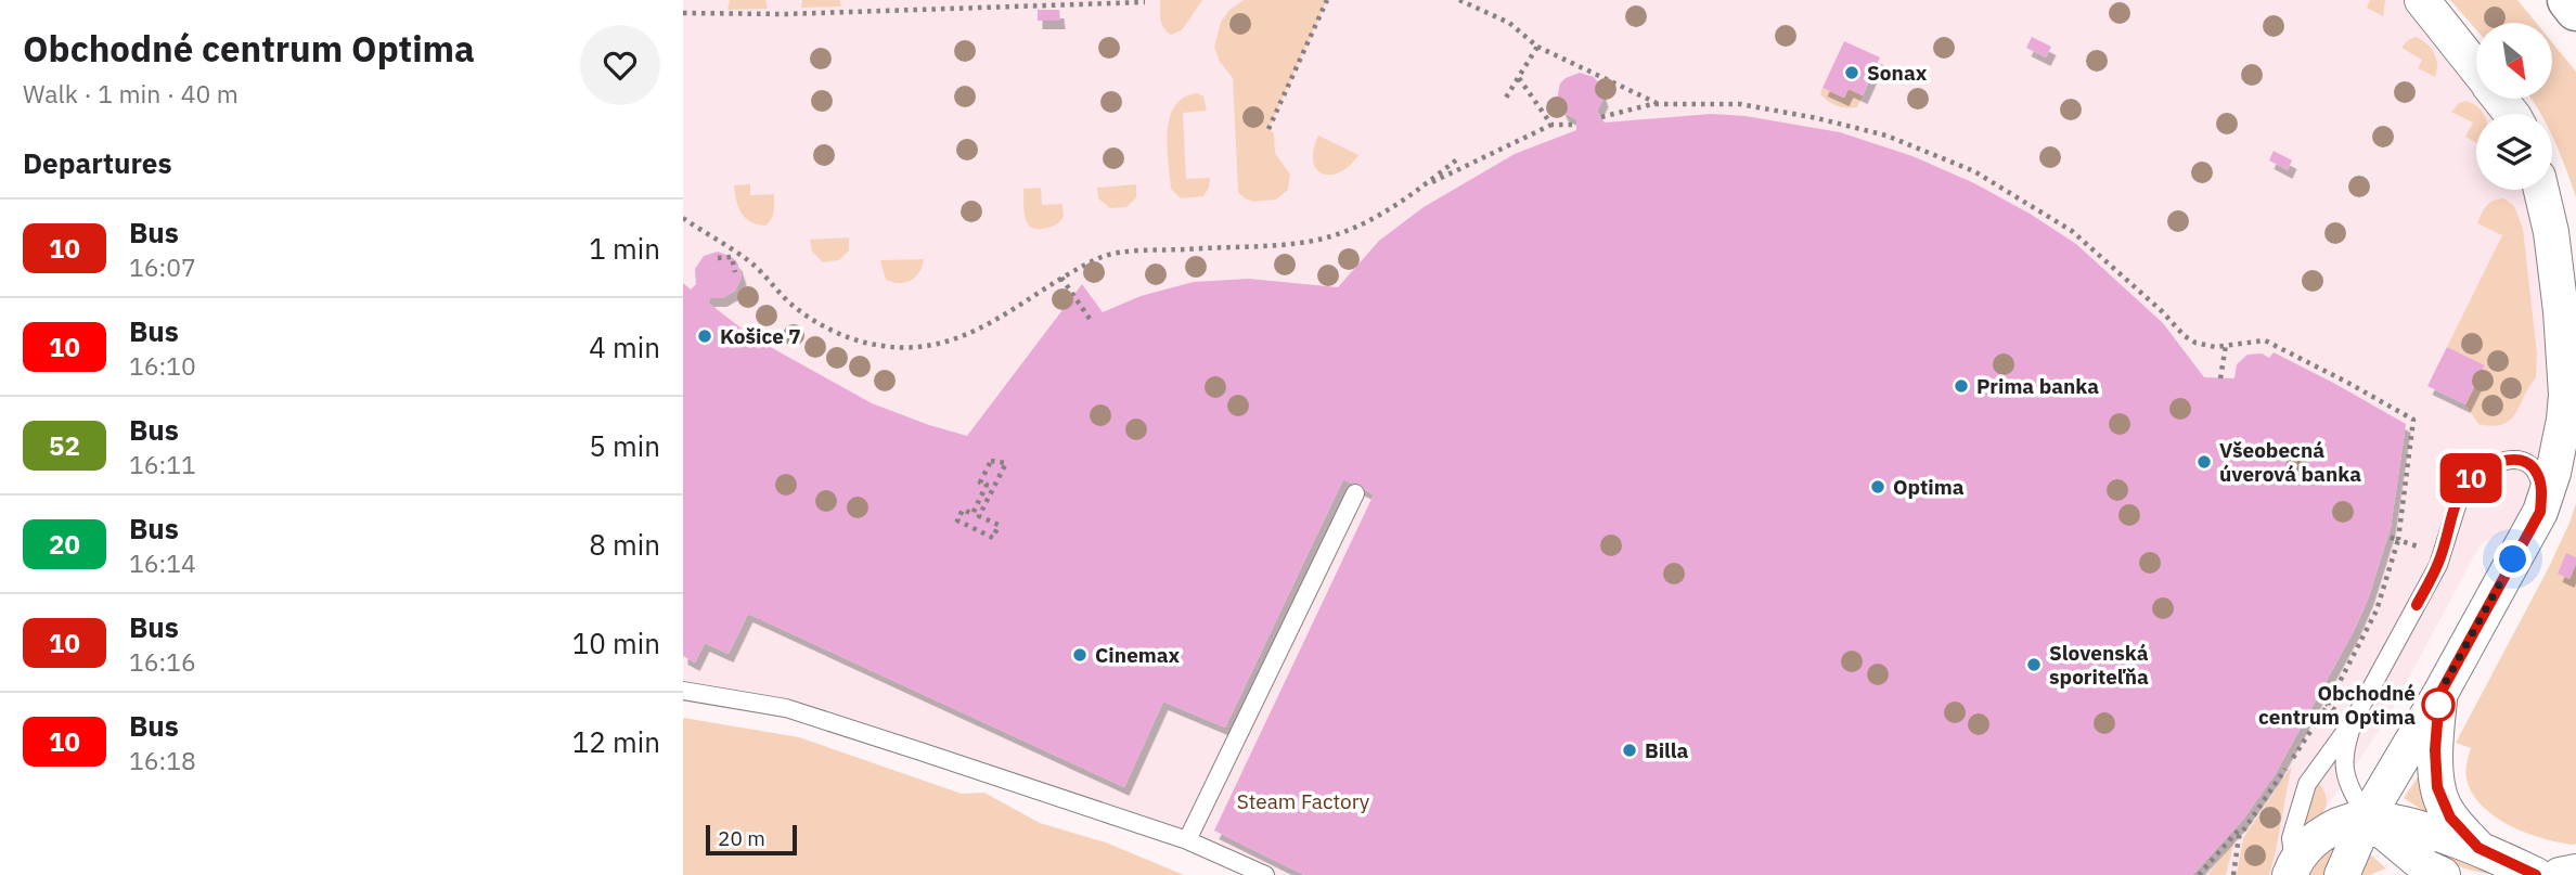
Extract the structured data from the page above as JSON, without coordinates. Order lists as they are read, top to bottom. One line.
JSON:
{"parks":["Steam Factory"],"places":["Sonax","Košice 7","Prima banka","Všeobecná úverová banka","Optima","Cinemax","Slovenská sporiteľňa","Obchodné centrum Optima","Billa"],"lines":["bus line 10"],"scale_bar":"20 m","north":"bottom right","page":{"heading":[["Obchodné centrum Optima","Walk · 1 min · 40 m"],"Departures"],"on_map":"10","list":[{"mark":"10","name":"Bus","note":"16:07","value":"1 min"},{"mark":"10","name":"Bus","note":"16:10","value":"4 min"},{"mark":"52","name":"Bus","note":"16:11","value":"5 min"},{"mark":"20","name":"Bus","note":"16:14","value":"8 min"},{"mark":"10","name":"Bus","note":"16:16","value":"10 min"},{"mark":"10","name":"Bus","note":"16:18","value":"12 min"}],"scale":"20 m"}}
